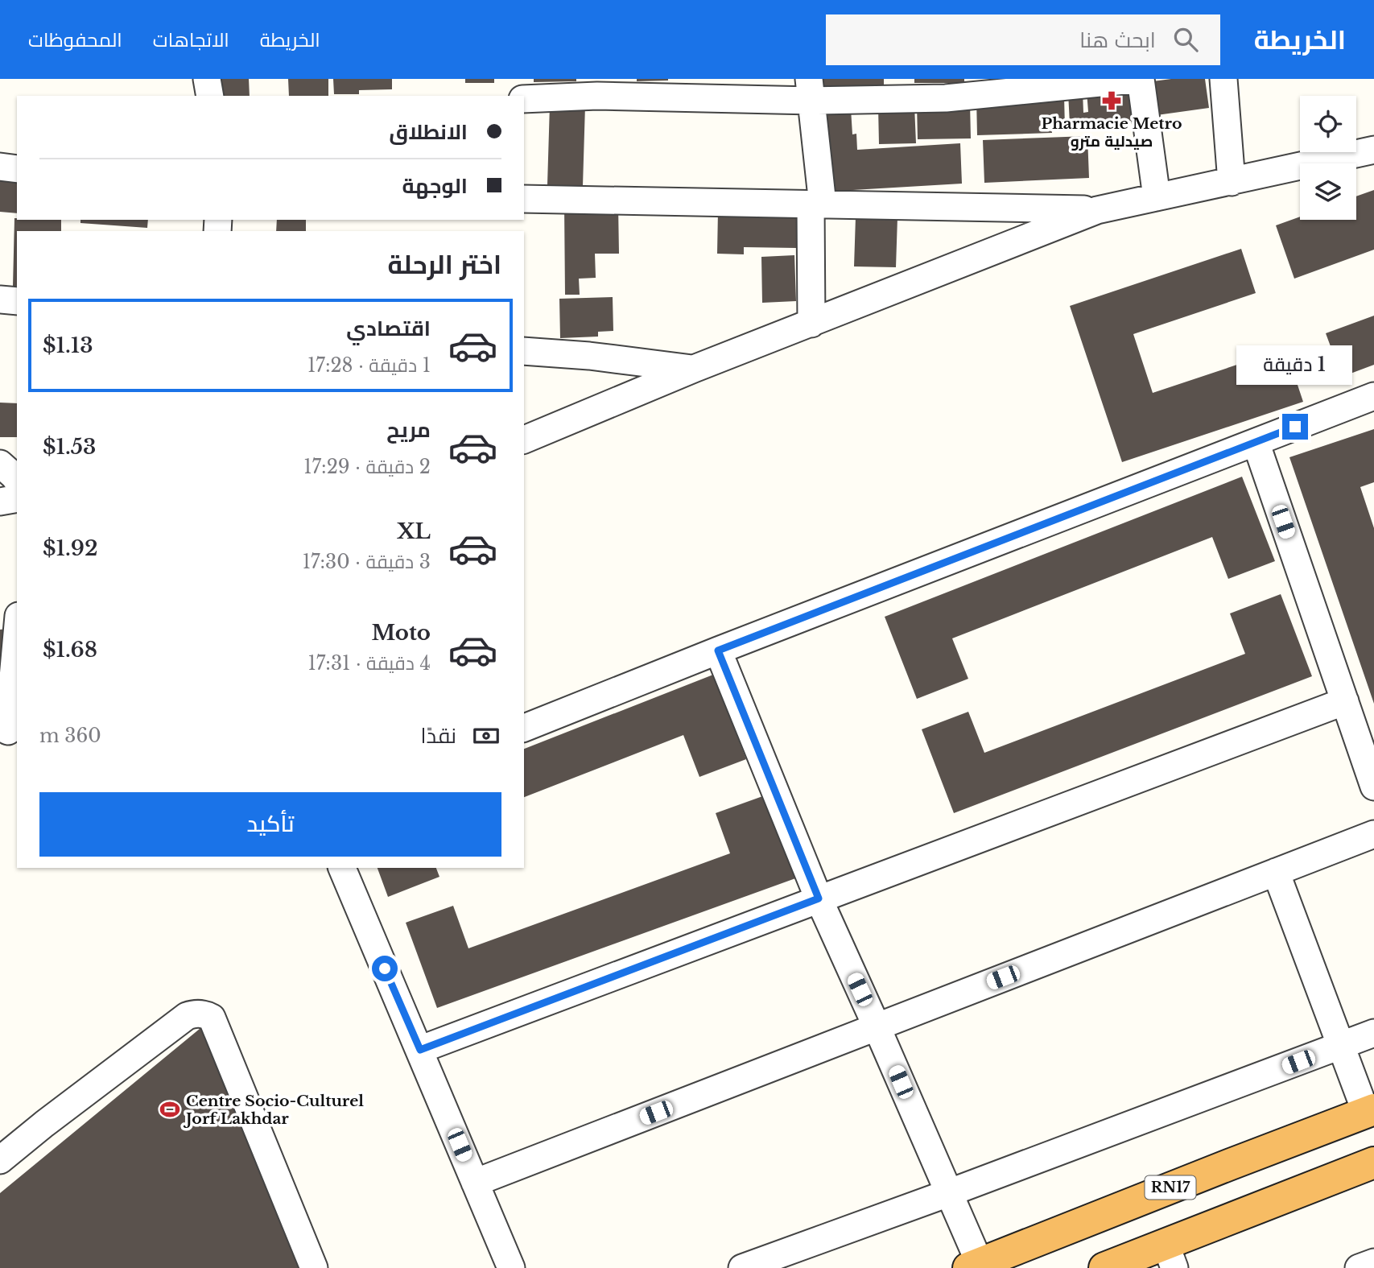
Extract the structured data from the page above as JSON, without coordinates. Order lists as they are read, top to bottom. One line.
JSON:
{"streets":{"highway":["RN17"]},"places":{"pharmacy":["Pharmacie Metro صيدلية مترو"],"sports":["Centre Socio-Culturel Jorf Lakhdar"]},"page":{"header":"الخريطة","search":"ابحث هنا","nav":["الخريطة","الاتجاهات","المحفوظات"],"banner":["الانطلاق","الوجهة"],"heading":"اختر الرحلة","list":[{"name":"اقتصادي","note":"1 دقيقة · 17:28","value":"$1.13"},{"name":"مريح","note":"2 دقيقة · 17:29","value":"$1.53"},{"name":"XL","note":"3 دقيقة · 17:30","value":"$1.92"},{"name":"Moto","note":"4 دقيقة · 17:31","value":"$1.68"}],"bubble":"1 دقيقة","pay":["نقدًا","360 m"],"buttons":"تأكيد"}}
